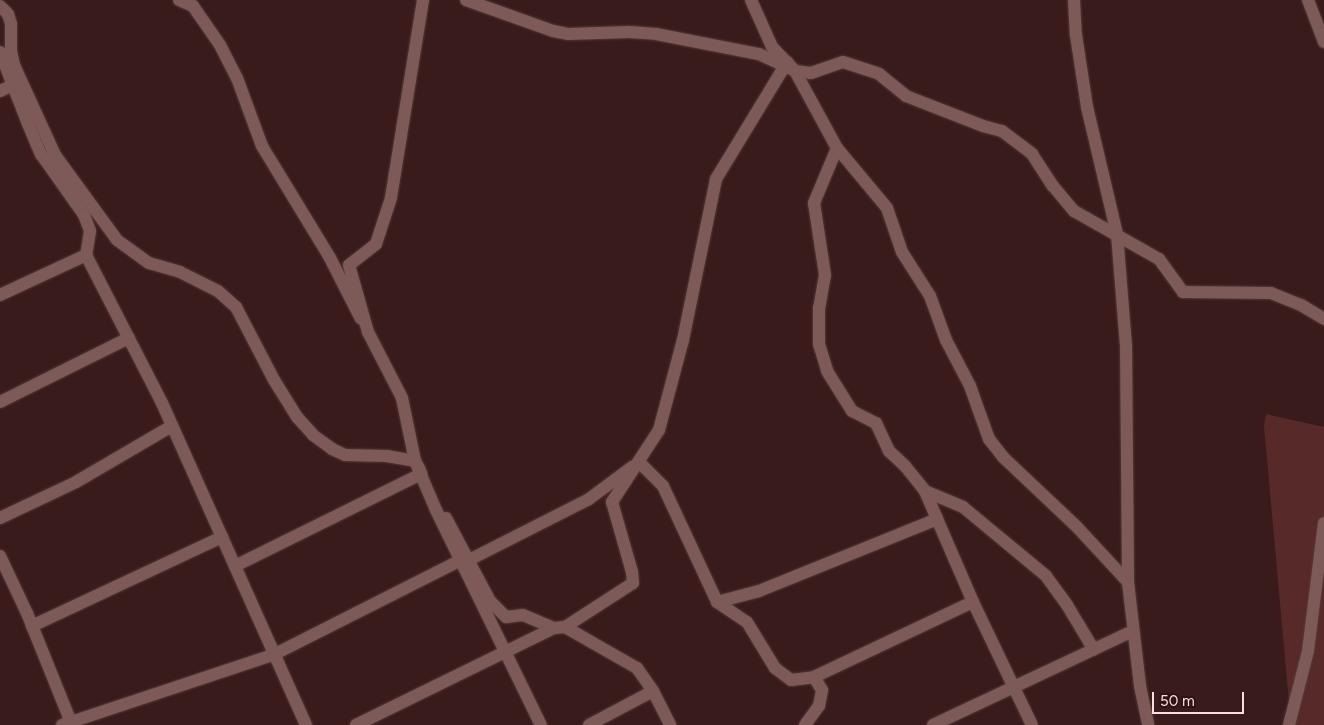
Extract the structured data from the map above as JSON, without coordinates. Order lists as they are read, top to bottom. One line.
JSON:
{"scale_bar":"50 m"}
